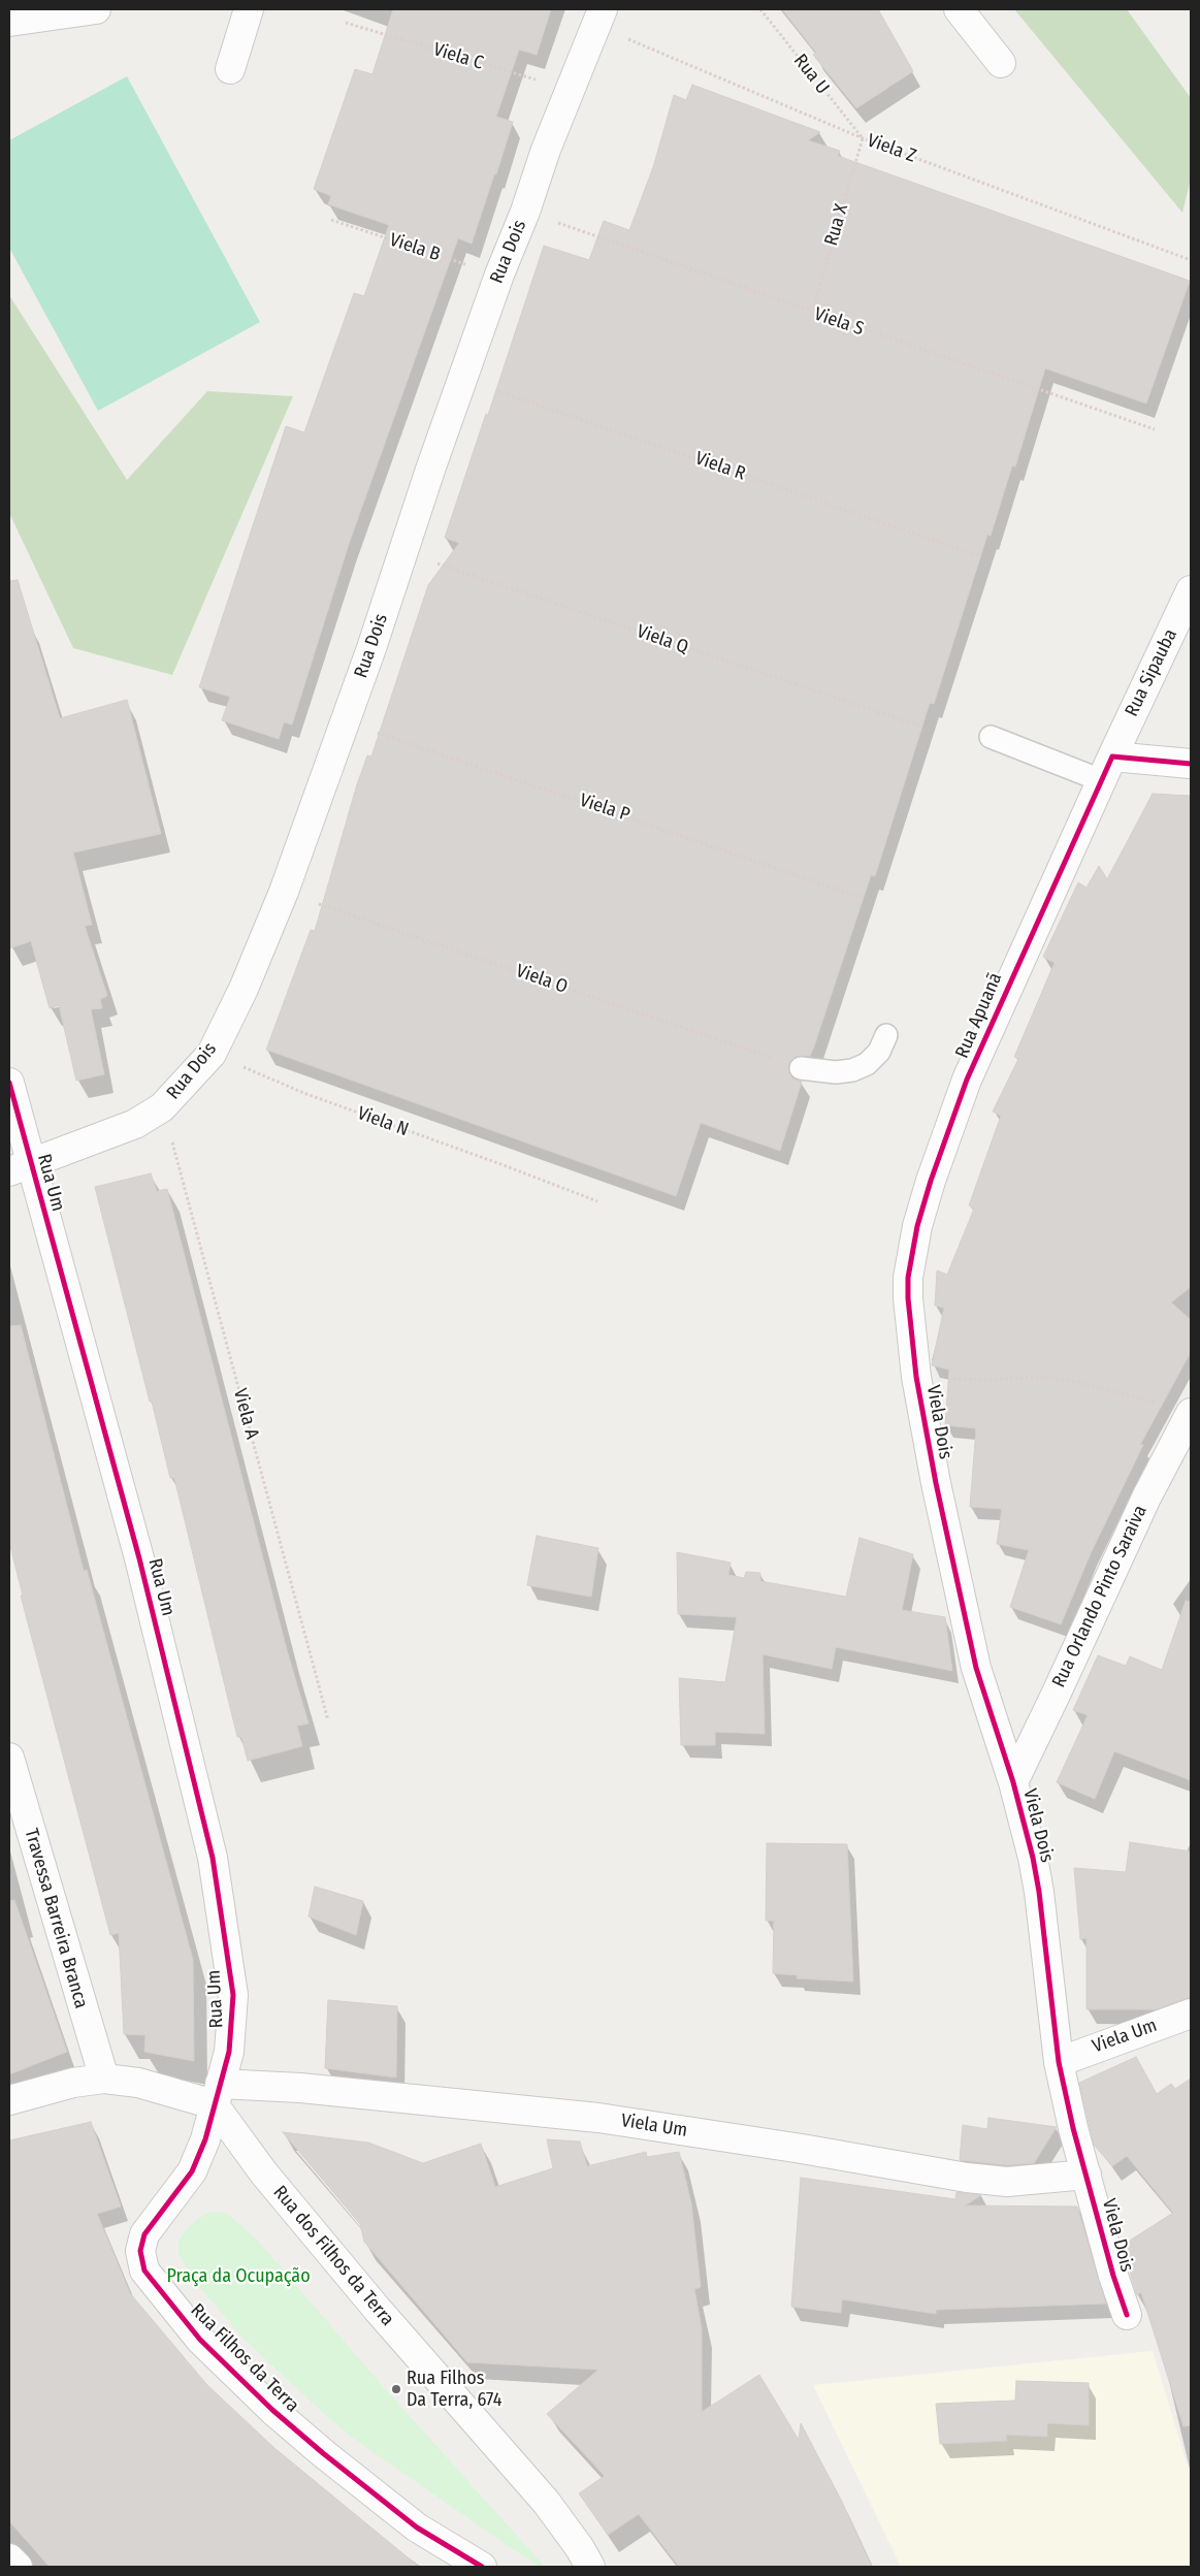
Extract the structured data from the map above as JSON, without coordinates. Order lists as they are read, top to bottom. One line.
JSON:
{"streets":{"street":["Rua Dois","Rua Sipauba","Rua Apuanã","Rua Um","Viela Dois","Rua Orlando Pinto Saraiva","Travessa Barreira Branca","Viela Um","Rua dos Filhos da Terra","Rua Filhos da Terra"],"path":["Viela C","Rua U","Viela Z","Rua X","Viela B","Viela S","Viela R","Viela Q","Viela P","Viela O","Viela N","Viela A"]},"crossings":[["Viela C","Rua Dois"],["Rua U","Viela Z"],["Rua U","Rua X"],["Viela Z","Rua X"],["Viela Z","Rua Dois"],["Rua X","Viela S"],["Viela B","Rua Dois"],["Rua Dois","Viela S"],["Rua Dois","Viela R"],["Rua Dois","Viela Q"],["Rua Dois","Viela P"],["Rua Dois","Viela O"],["Rua Dois","Viela N"],["Rua Dois","Rua Um"],["Rua Dois","Viela A"],["Rua Sipauba","Rua Apuanã"],["Rua Apuanã","Viela Dois"],["Rua Um","Viela Um"],["Rua Um","Rua dos Filhos da Terra"],["Rua Um","Rua Filhos da Terra"],["Viela Dois","Rua Orlando Pinto Saraiva"],["Viela Dois","Viela Um"],["Viela Um","Rua dos Filhos da Terra"],["Viela Um","Rua Filhos da Terra"],["Rua dos Filhos da Terra","Rua Filhos da Terra"]],"parks":["Praça da Ocupação"],"places":["Rua Filhos Da Terra, 674"]}
